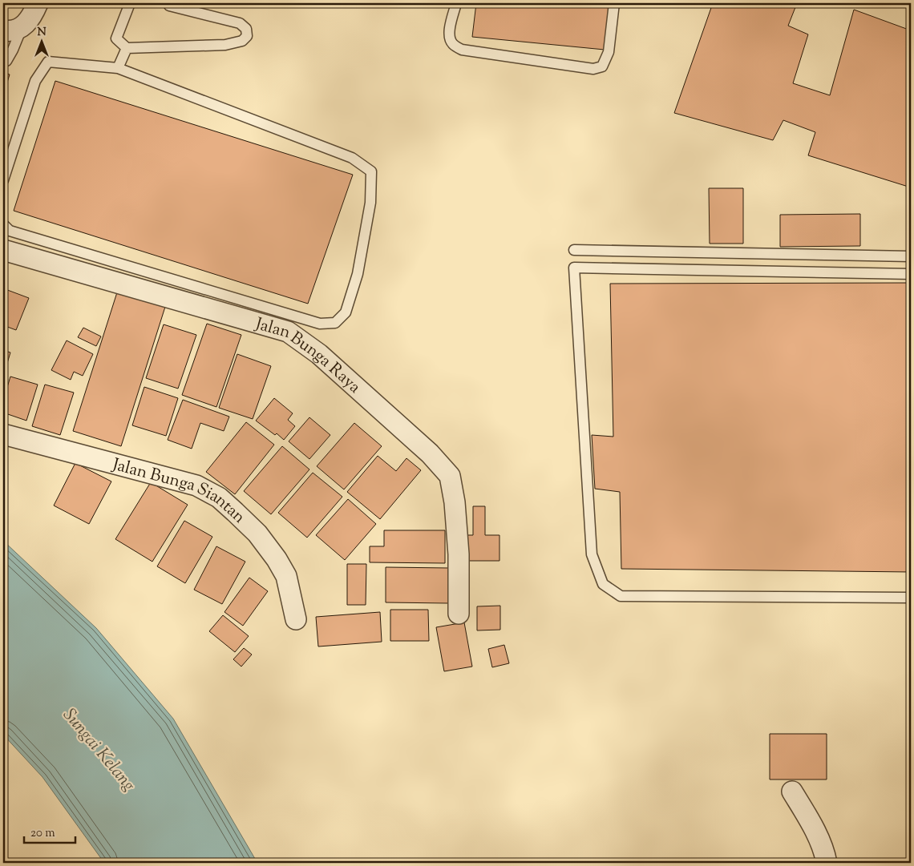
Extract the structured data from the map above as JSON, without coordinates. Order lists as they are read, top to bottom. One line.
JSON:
{"streets":{"street":["Jalan Bunga Raya","Jalan Bunga Siantan"]},"water":["Sungai Kelang"],"scale_bar":"20 m","north":"top"}
